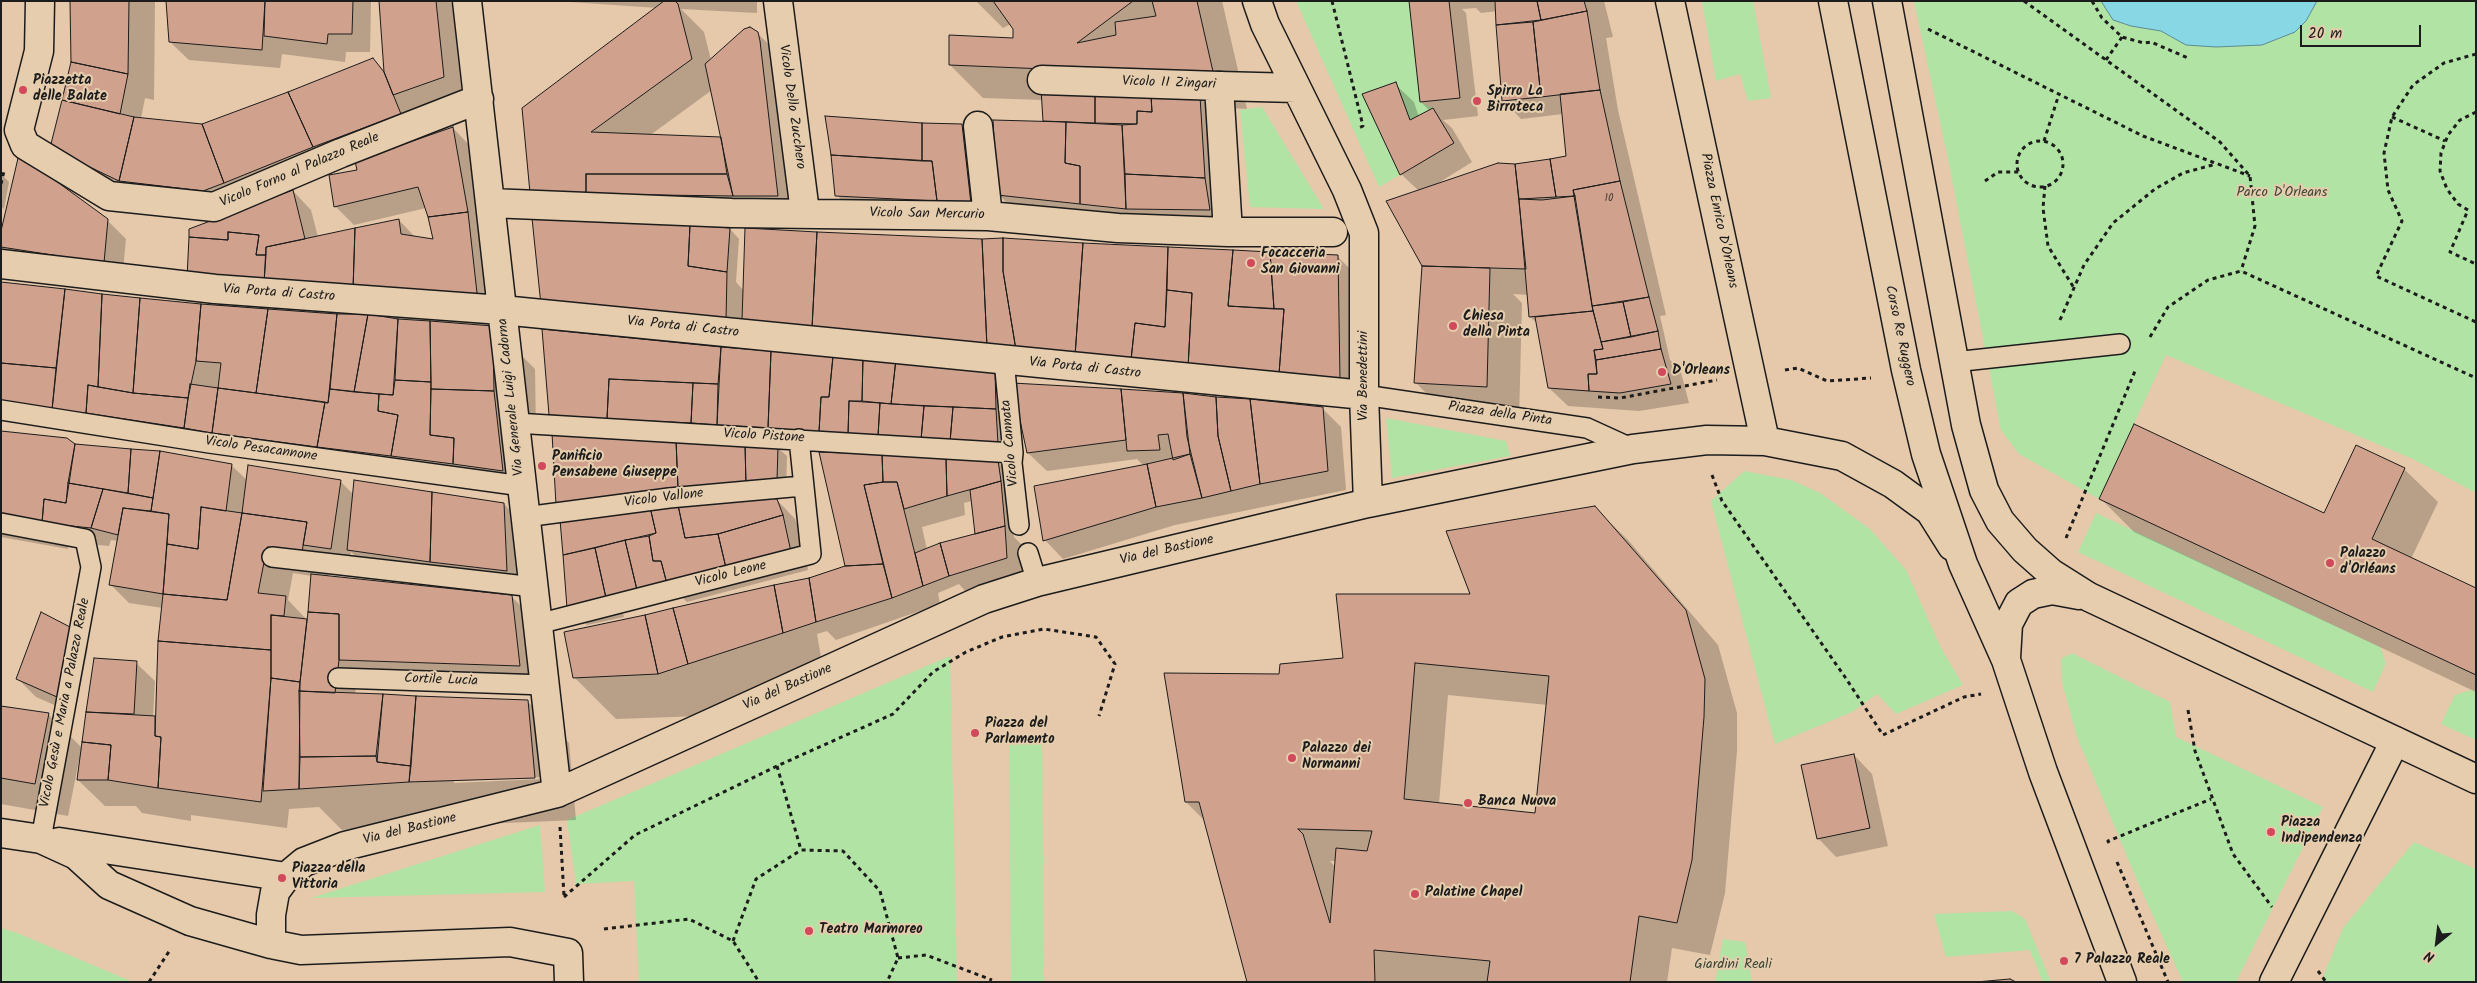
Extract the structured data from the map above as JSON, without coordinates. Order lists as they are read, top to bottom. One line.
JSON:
{"streets":{"street":["Vicolo II Zingari","Vicolo Dello Zucchero","Vicolo Forno al Palazzo Reale","Vicolo San Mercurio","Piazza Enrico D'Orleans","Via Porta di Castro","Corso Re Ruggero","Via Benedettini","Via Generale Luigi Cadorna","Via del Bastione"],"lane":["Piazza della Pinta","Vicolo Pistone","Vicolo Cannata","Vicolo Pesacannone","Vicolo Vallone","Vicolo Leone","Cortile Lucia","Vicolo Gesù e Maria a Palazzo Reale"]},"crossings":[["Vicolo II Zingari","Via Benedettini"],["Vicolo Dello Zucchero","Vicolo San Mercurio"],["Vicolo Forno al Palazzo Reale","Via Generale Luigi Cadorna"],["Vicolo San Mercurio","Via Benedettini"],["Vicolo San Mercurio","Via Generale Luigi Cadorna"],["Via Porta di Castro","Via Benedettini"],["Via Porta di Castro","Via Generale Luigi Cadorna"],["Via Porta di Castro","Piazza della Pinta"],["Via Porta di Castro","Vicolo Cannata"],["Via Benedettini","Piazza della Pinta"],["Via Benedettini","Via del Bastione"],["Via Generale Luigi Cadorna","Vicolo Pistone"],["Via Generale Luigi Cadorna","Vicolo Pesacannone"],["Via Generale Luigi Cadorna","Vicolo Vallone"],["Via Generale Luigi Cadorna","Via del Bastione"],["Via Generale Luigi Cadorna","Vicolo Leone"],["Via Generale Luigi Cadorna","Cortile Lucia"],["Vicolo Pistone","Vicolo Cannata"],["Vicolo Pistone","Vicolo Leone"],["Vicolo Vallone","Vicolo Leone"]],"parks":["Parco D'Orleans","Giardini Reali"],"places":["Piazzetta delle Balate","Spirro La Birroteca","Focacceria San Giovanni","Chiesa della Pinta","D'Orleans","Panificio Pensabene Giuseppe","Palazzo d'Orléans","Piazza del Parlamento","Palazzo dei Normanni","Banca Nuova","Piazza Indipendenza","Piazza della Vittoria","Palatine Chapel","Teatro Marmoreo","7 Palazzo Reale"],"house_numbers":["10"],"scale_bar":"20 m","north":"bottom left"}
